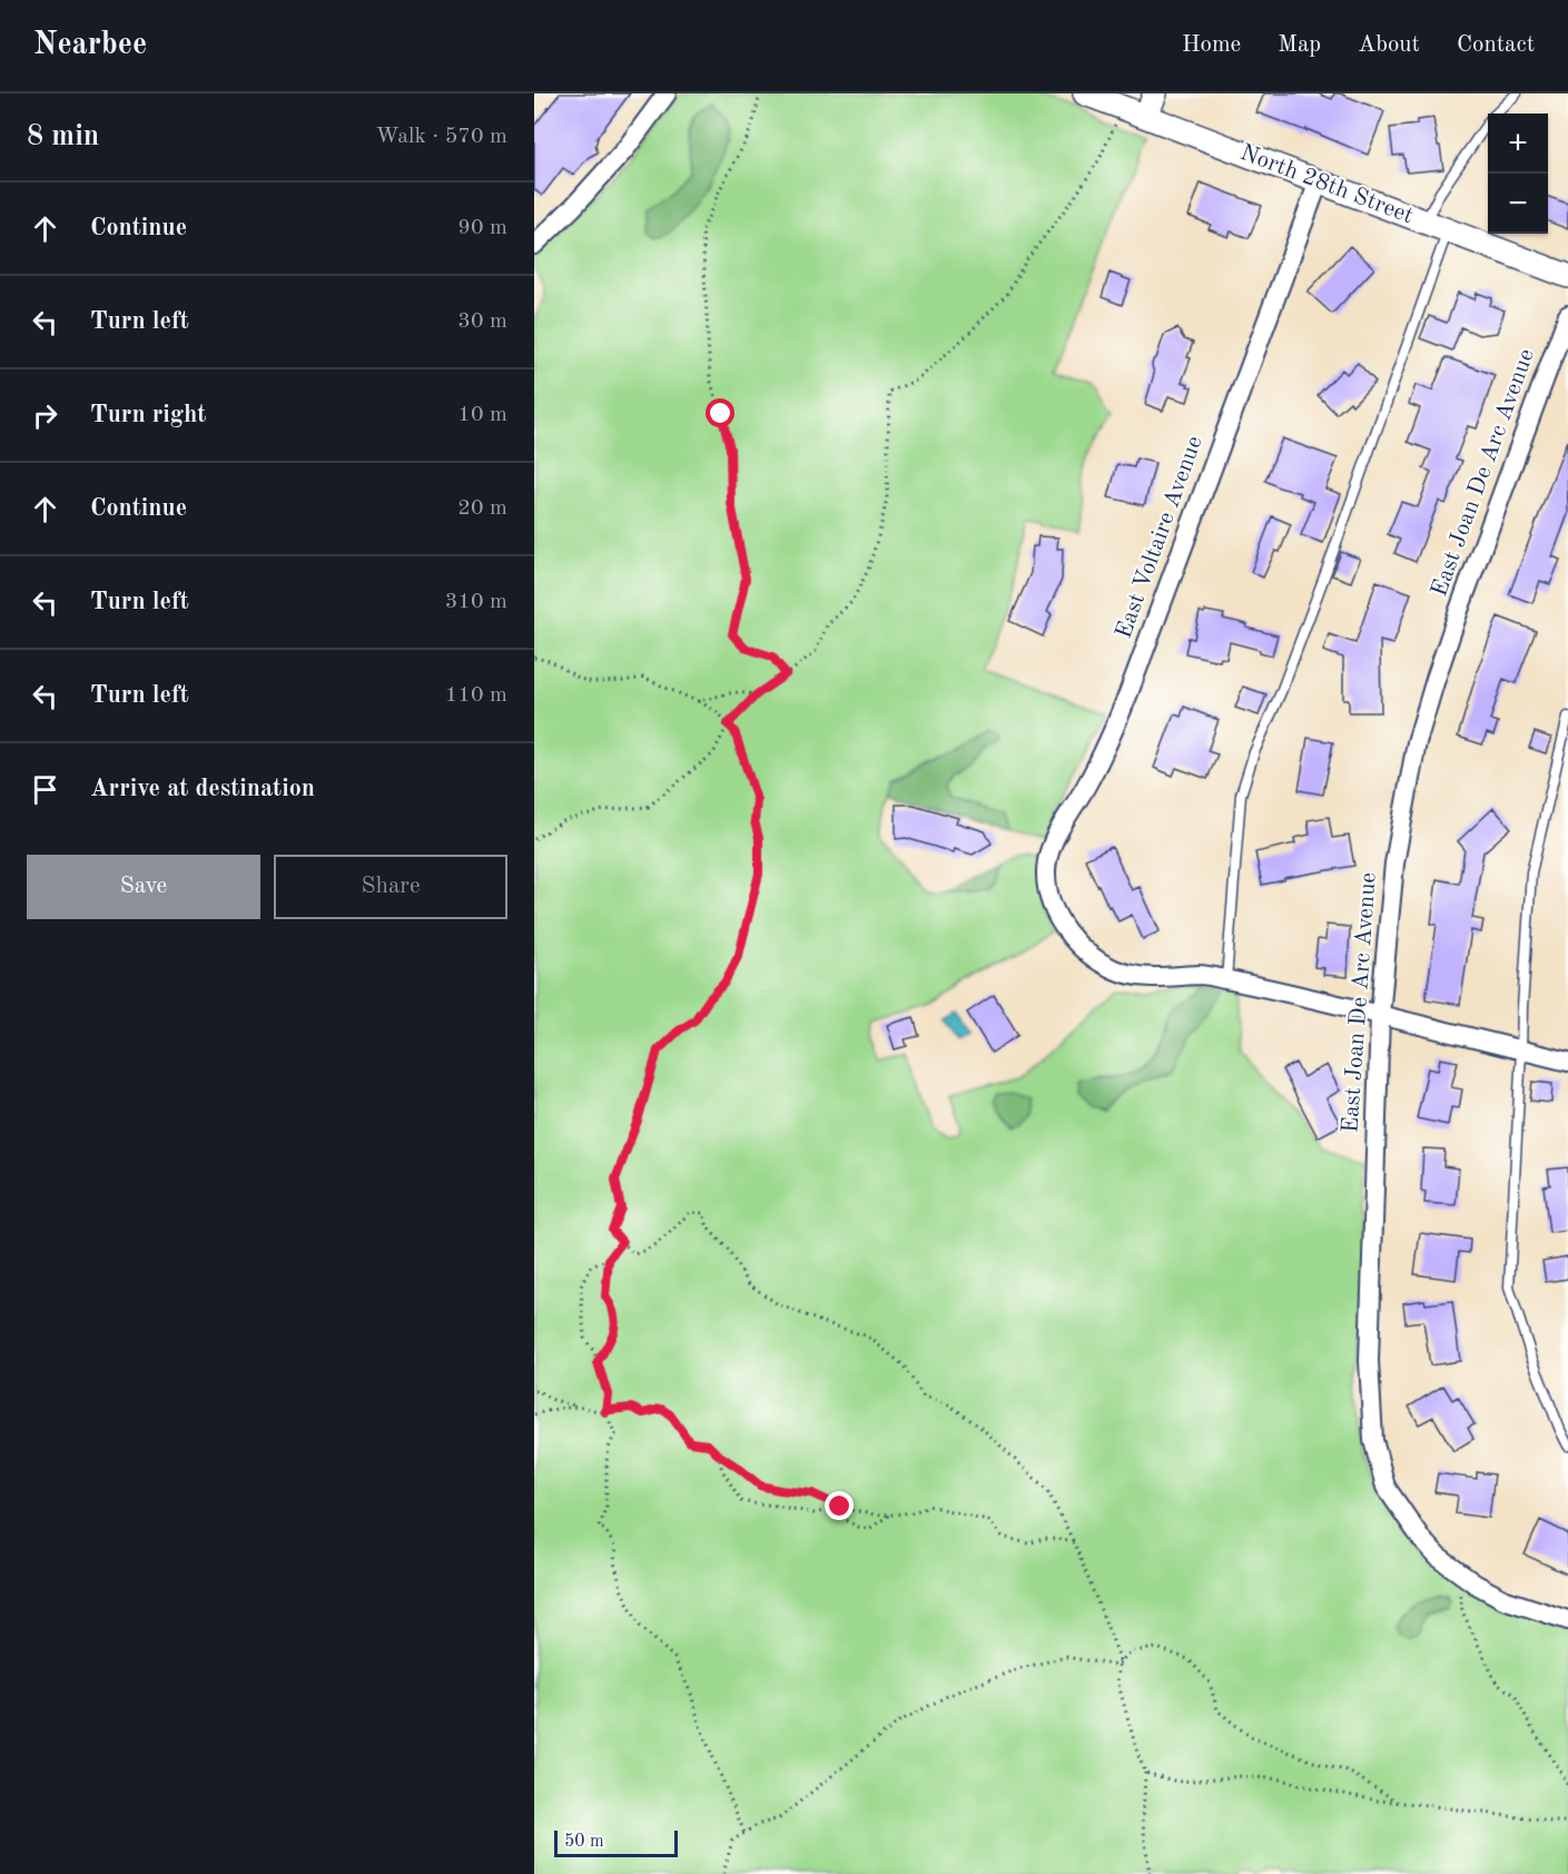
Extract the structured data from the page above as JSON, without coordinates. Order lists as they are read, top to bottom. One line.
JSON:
{"streets":{"street":["North 28th Street","East Joan De Arc Avenue","East Voltaire Avenue"]},"crossings":[["North 28th Street","East Voltaire Avenue"],["East Joan De Arc Avenue","East Voltaire Avenue"]],"scale_bar":"50 m","page":{"header":"Nearbee","nav":["Home","Map","About","Contact"],"heading":["8 min","Walk · 570 m"],"map_buttons":["+","−"],"list":[["Continue","90 m"],["Turn left","30 m"],["Turn right","10 m"],["Continue","20 m"],["Turn left","310 m"],["Turn left","110 m"],"Arrive at destination"],"buttons":["Save","Share"],"scale":"50 m"}}
